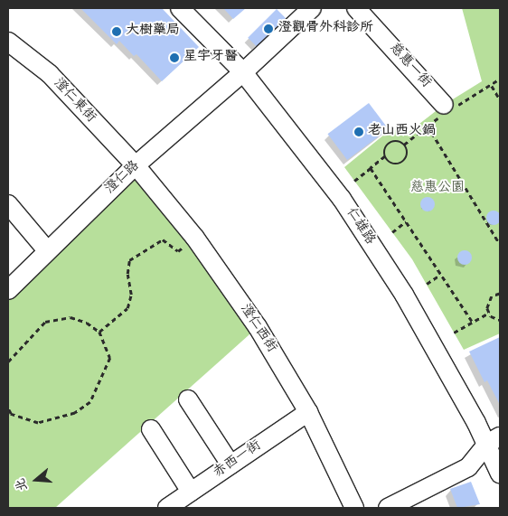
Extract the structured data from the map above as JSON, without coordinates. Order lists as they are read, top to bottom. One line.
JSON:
{"streets":{"street":["慈惠一街","澄仁東街","澄仁路","仁雄路","澄仁西街","赤西一街"]},"crossings":[["澄仁東街","澄仁路"],["澄仁東街","澄仁西街"],["澄仁路","仁雄路"],["澄仁路","澄仁西街"],["澄仁西街","赤西一街"]],"parks":["慈惠公園"],"places":["澄觀骨外科診所","大樹藥局","星宇牙醫","老山西火鍋"],"north":"left"}
